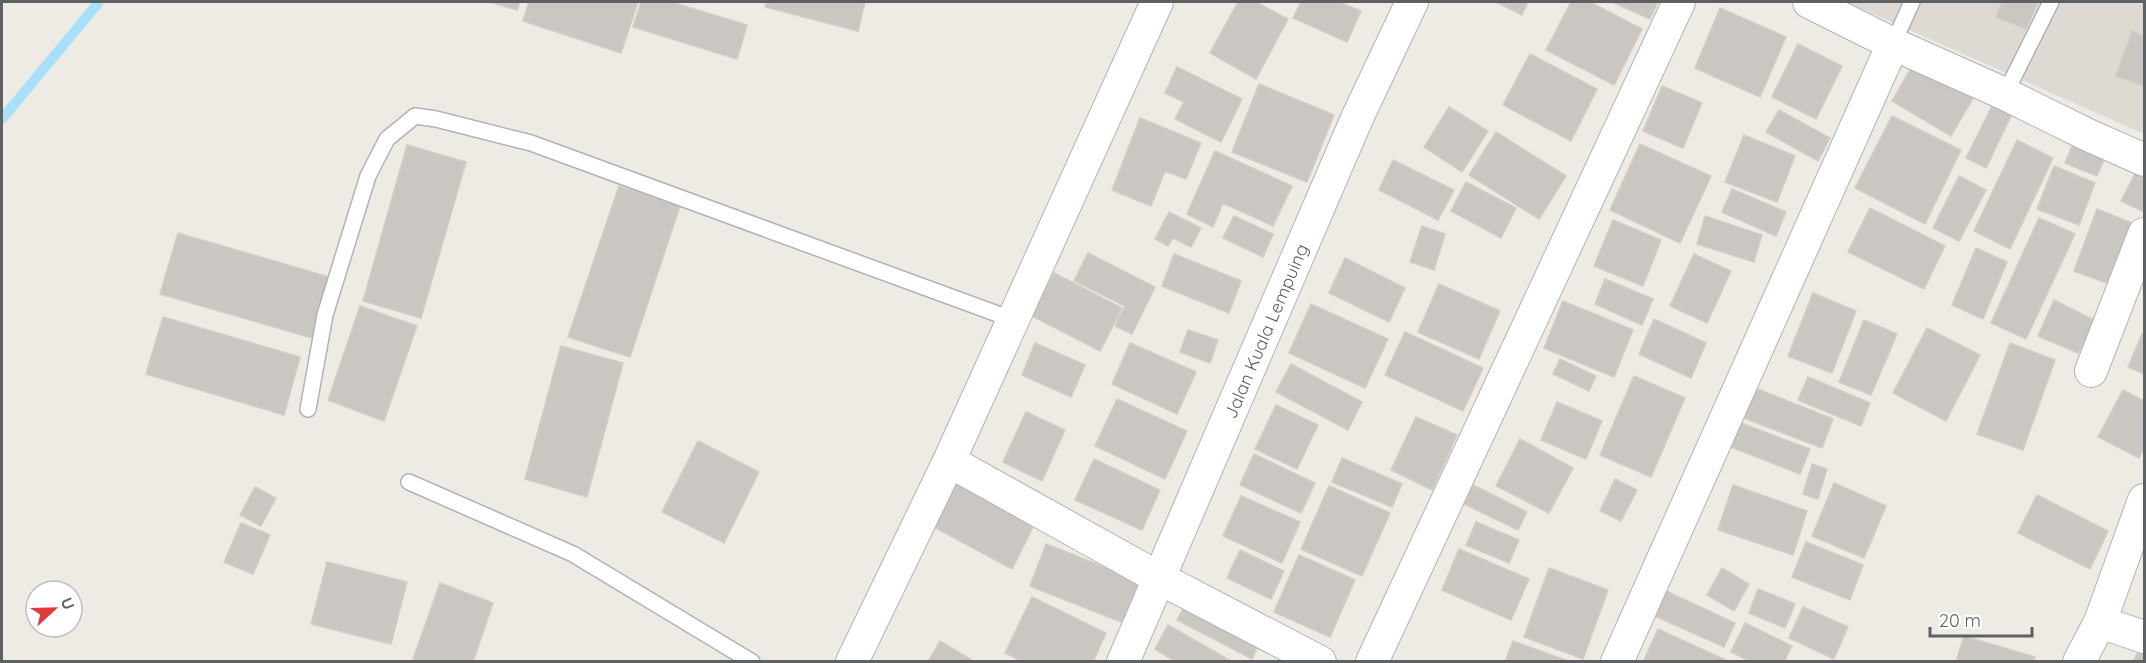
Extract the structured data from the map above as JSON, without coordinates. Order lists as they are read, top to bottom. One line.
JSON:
{"streets":{"street":["Jalan Kuala Lempuing"]},"scale_bar":"20 m","north":"right"}
